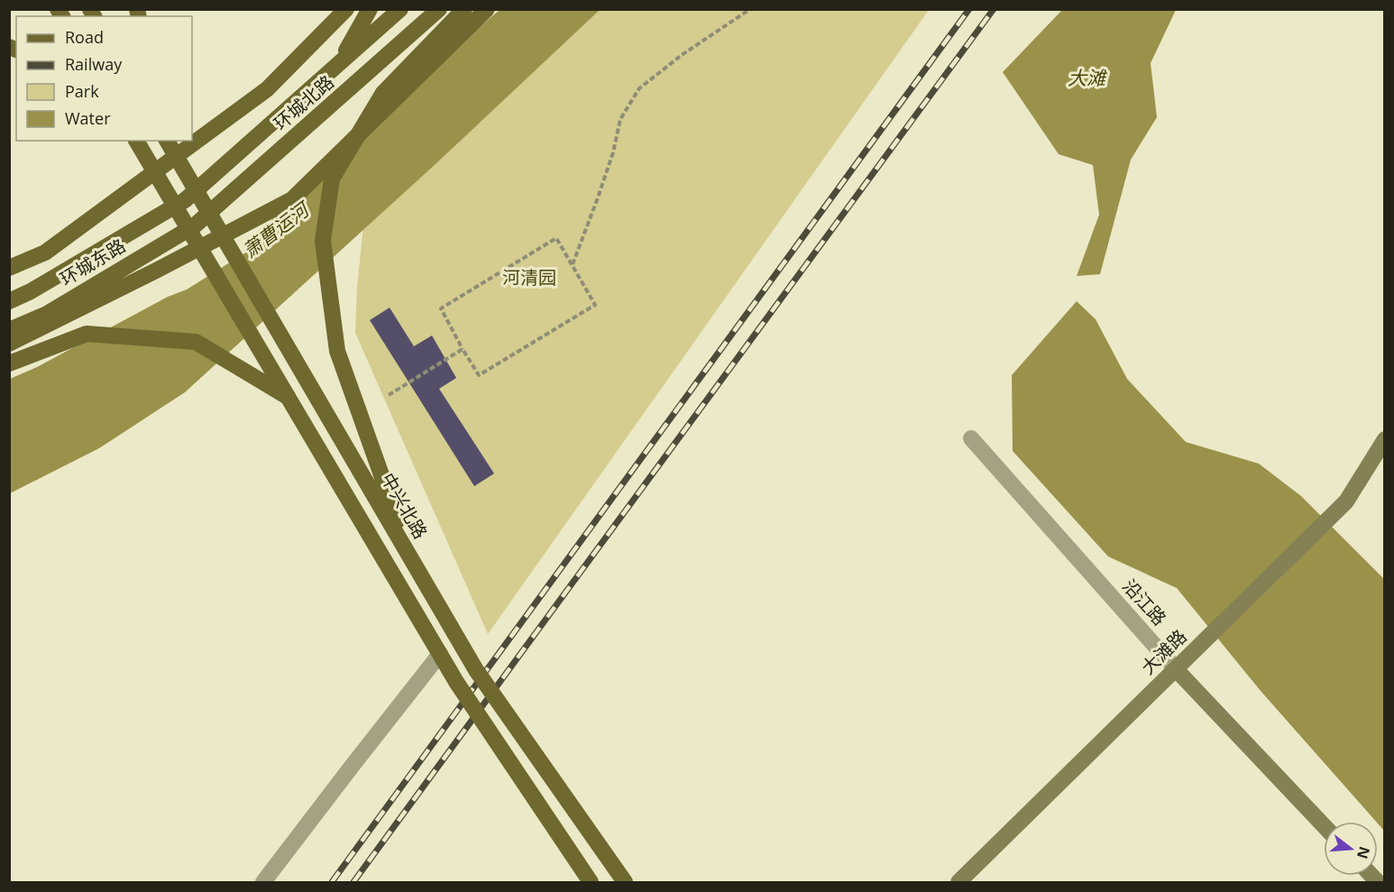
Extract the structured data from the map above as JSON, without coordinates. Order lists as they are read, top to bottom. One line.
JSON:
{"streets":{"main road":["环城北路","环城东路","中兴北路"],"street":["沿江路","大滩路"]},"crossings":[["环城北路","环城东路"],["沿江路","大滩路"]],"water":["大滩","萧曹运河"],"parks":["河清园"],"legend":["Road","Railway","Park","Water"],"north":"right"}
